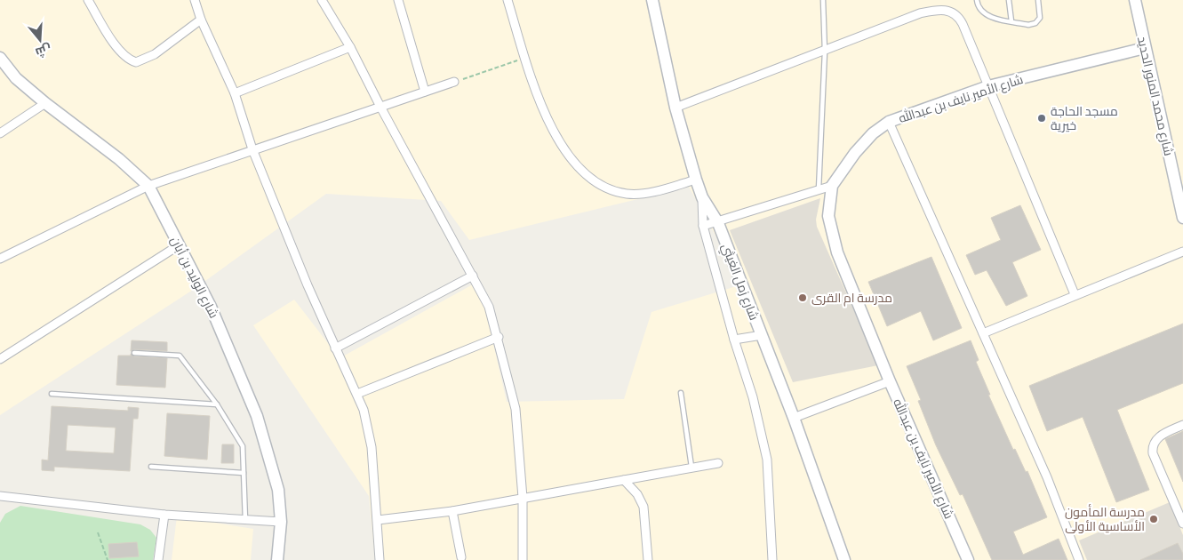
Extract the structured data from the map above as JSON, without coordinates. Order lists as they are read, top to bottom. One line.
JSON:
{"streets":{"street":["شارع محمد المنور الحديد","شارع الأمير نايف بن عبدالله","شارع الوليد بن أبان","شارع زمل الغيثي"]},"crossings":[["شارع محمد المنور الحديد","شارع الأمير نايف بن عبدالله"]],"places":["مسجد الحاجة خيرية","مدرسة ام القرى","مدرسة المأمون الأساسية الأولى"],"north":"bottom"}
